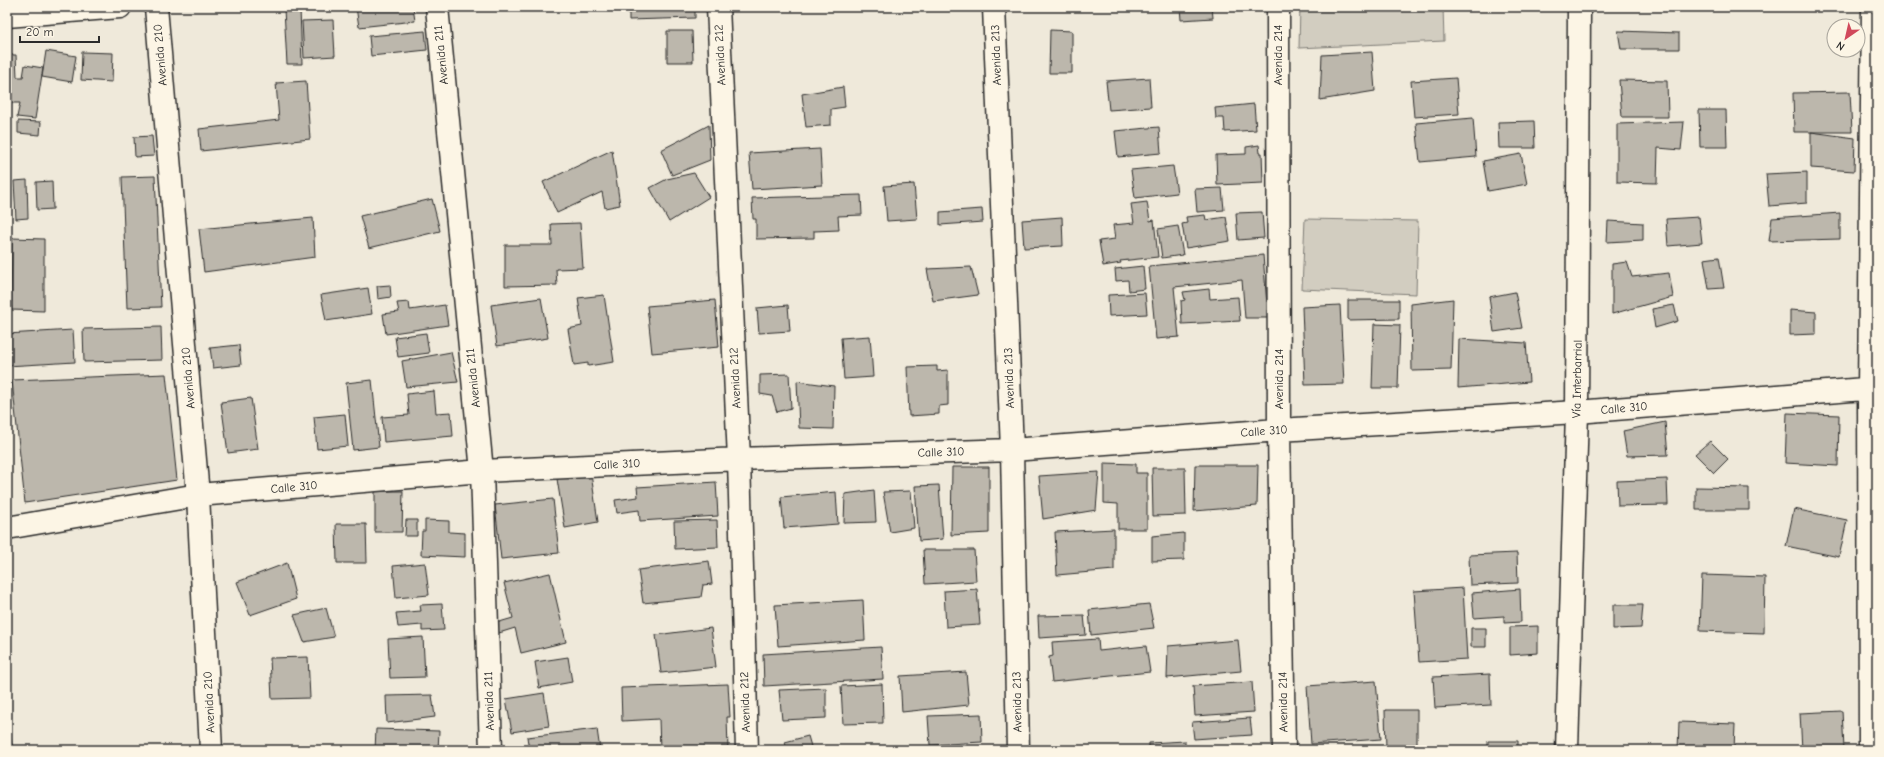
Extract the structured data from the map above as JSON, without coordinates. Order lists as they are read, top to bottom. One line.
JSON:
{"streets":{"street":["Avenida 210","Avenida 211","Avenida 212","Avenida 213","Avenida 214","Vía Interbarrial","Calle 310"]},"crossings":[["Avenida 210","Calle 310"],["Avenida 211","Calle 310"],["Avenida 212","Calle 310"],["Avenida 213","Calle 310"],["Avenida 214","Calle 310"],["Vía Interbarrial","Calle 310"]],"scale_bar":"20 m","north":"bottom left"}
